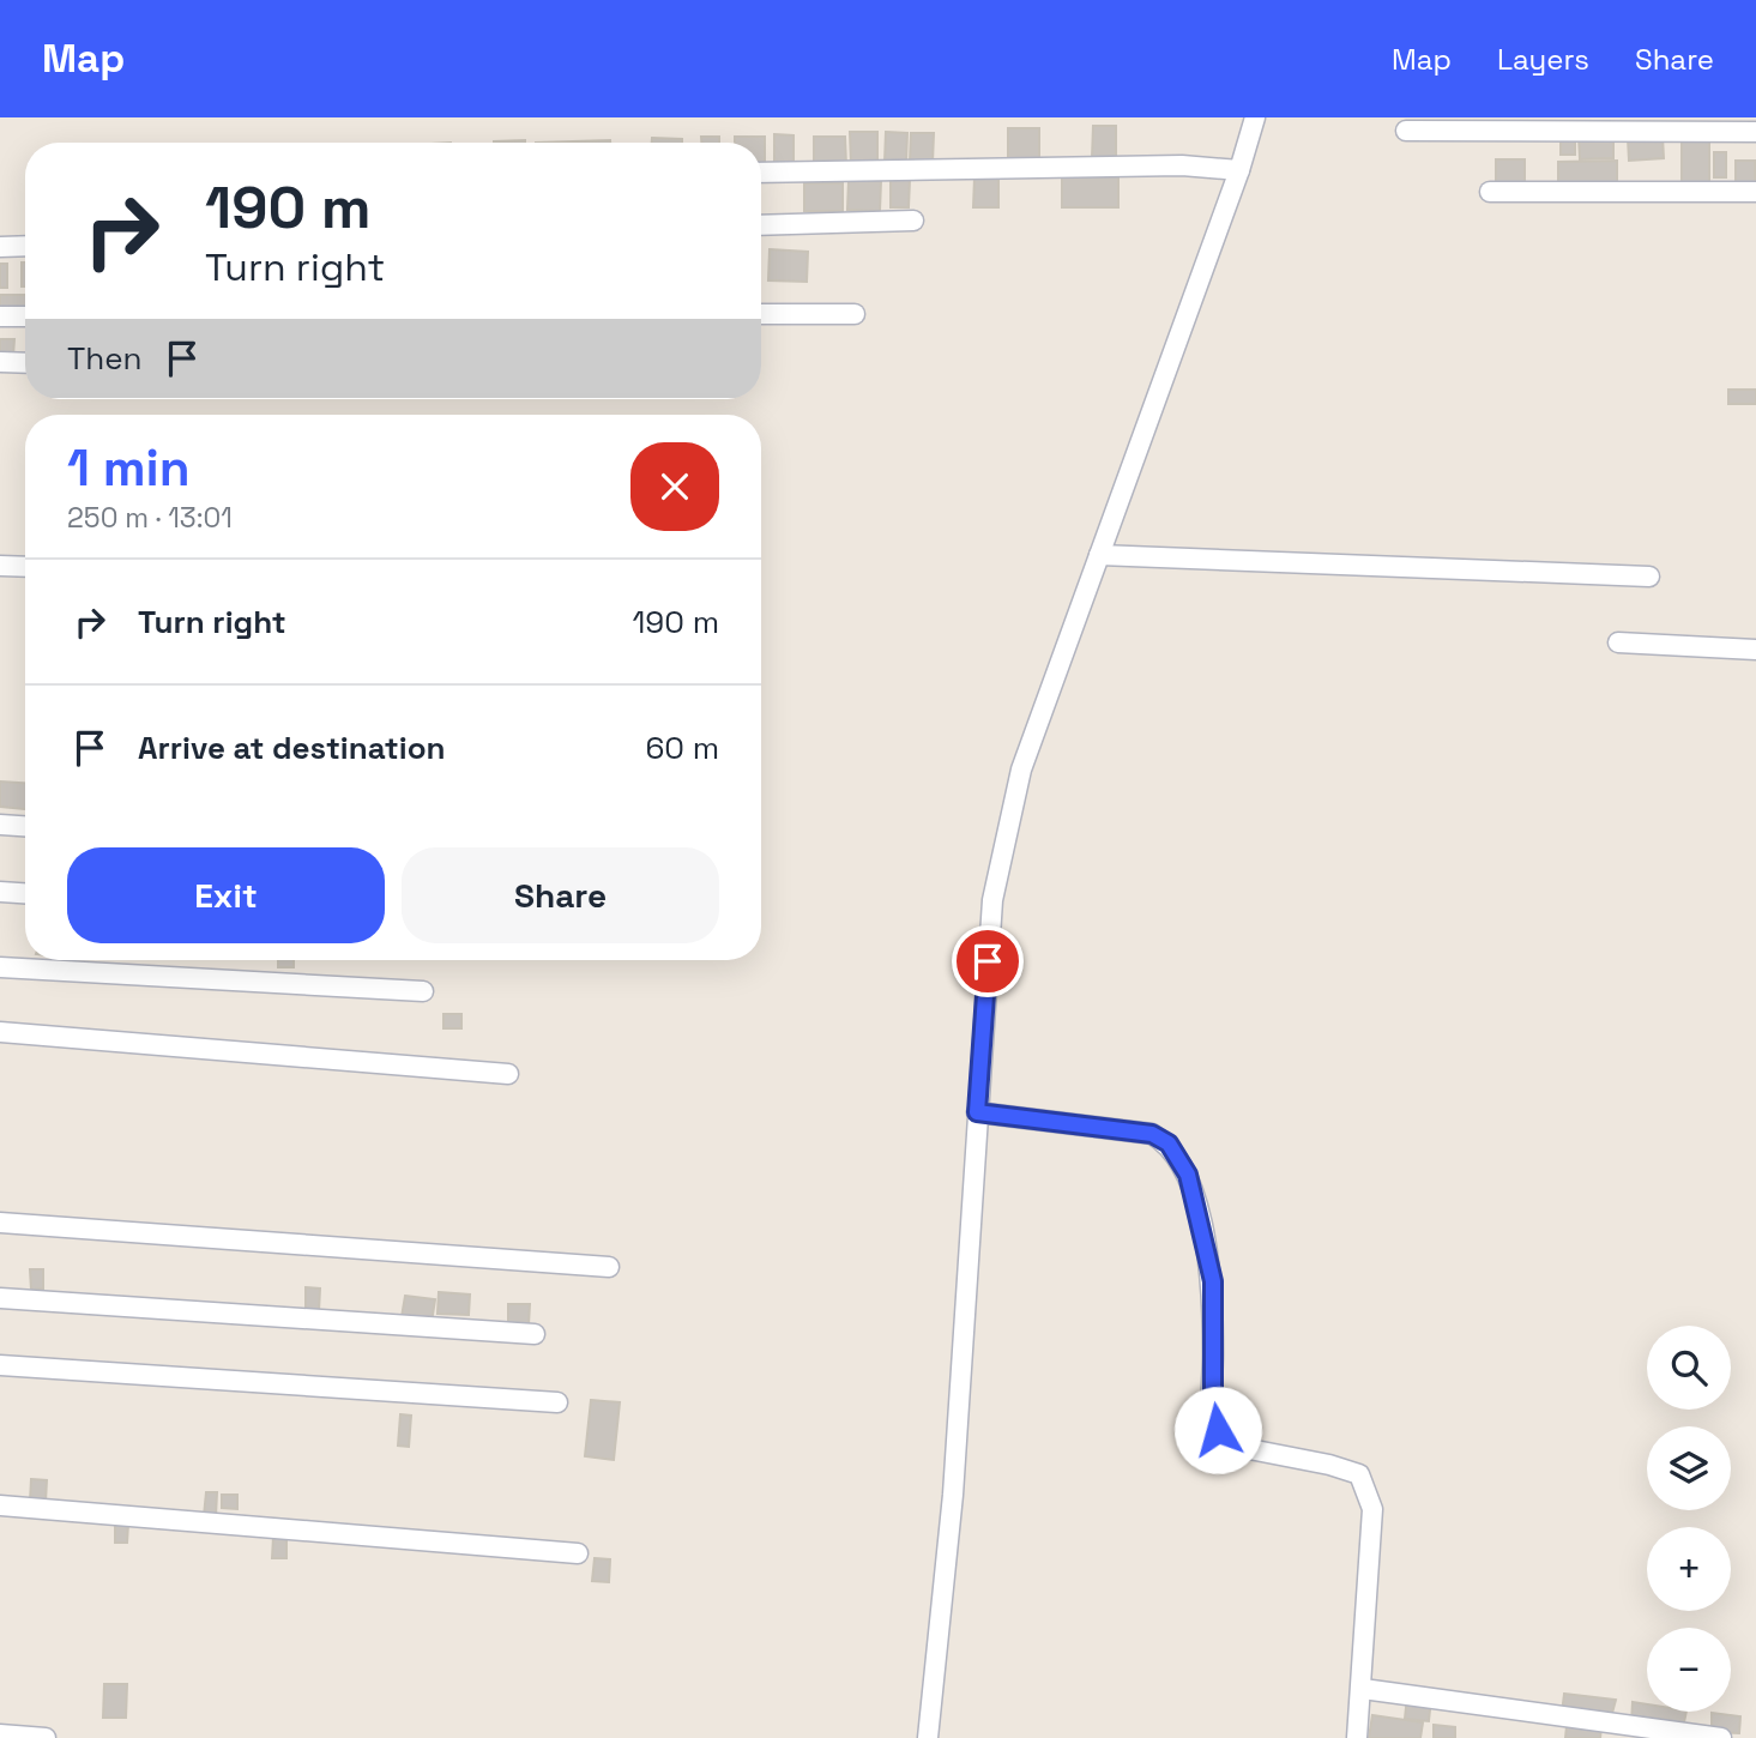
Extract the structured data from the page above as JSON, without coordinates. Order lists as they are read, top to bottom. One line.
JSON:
{"page":{"header":"Map","nav":["Map","Layers","Share"],"turn":["190 m","Turn right"],"then":"Then","heading":["1 min","250 m · 13:01"],"list":[{"name":"Turn right","value":"190 m"},{"name":"Arrive at destination","value":"60 m"}],"buttons":["Exit","Share"],"map_buttons":["+","−"]}}
